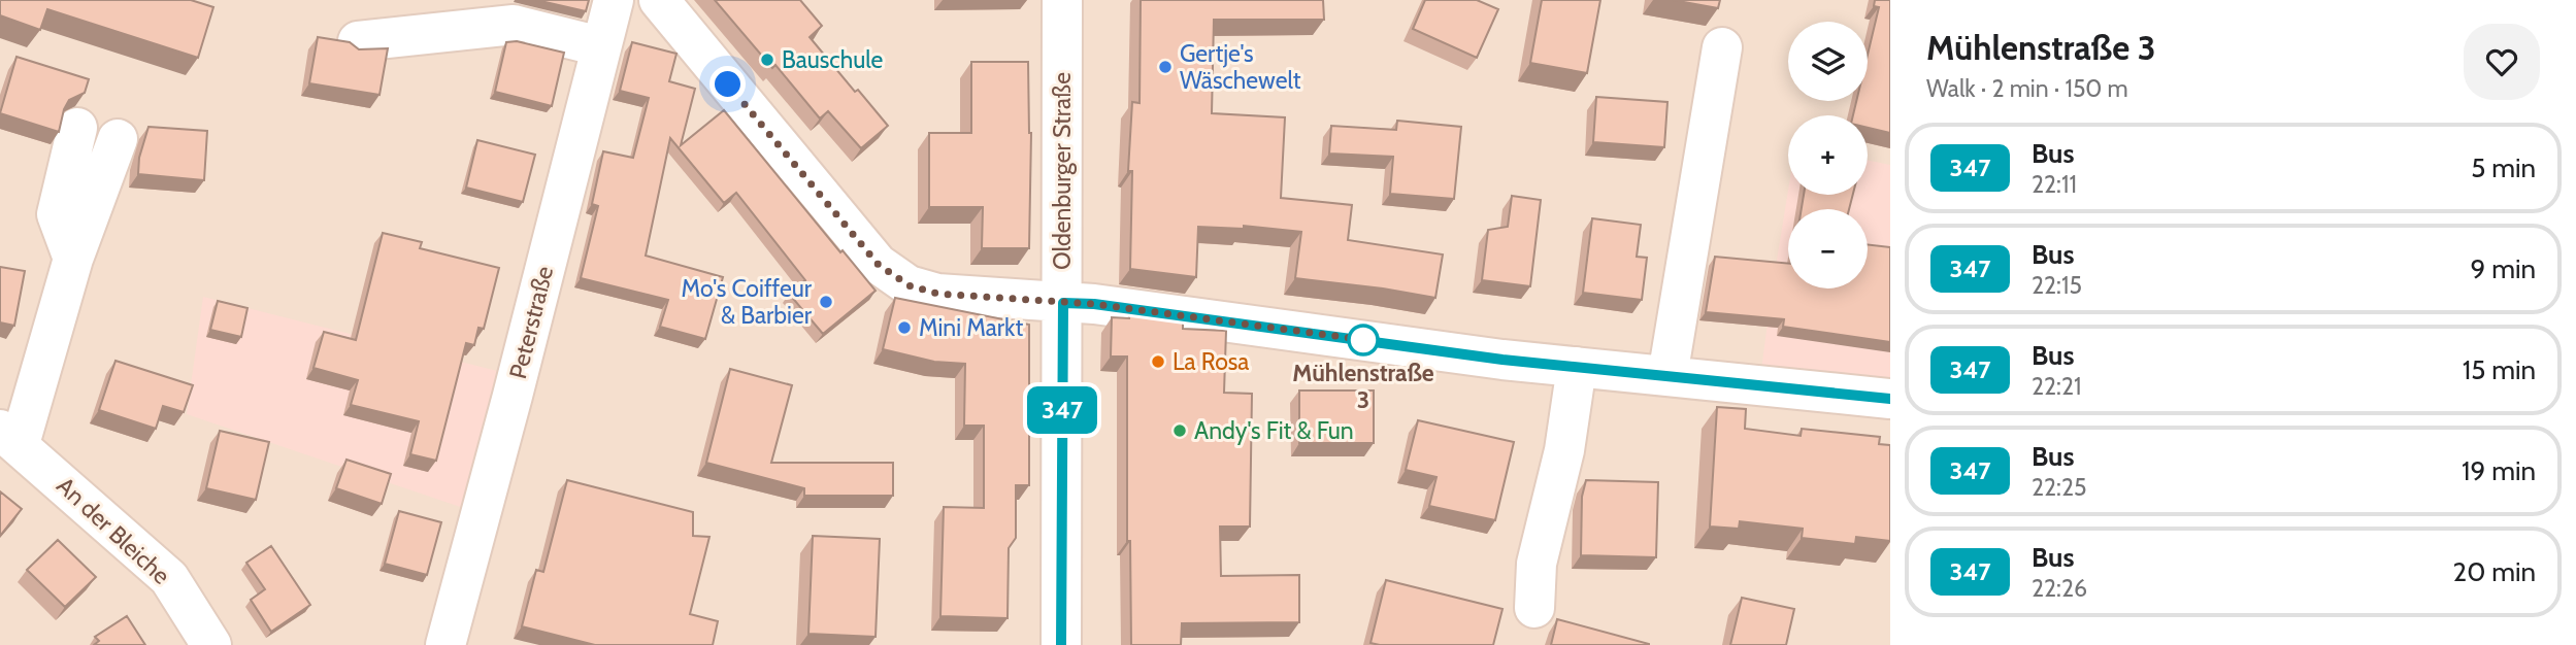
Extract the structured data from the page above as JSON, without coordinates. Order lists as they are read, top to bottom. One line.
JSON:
{"streets":{"street":["Oldenburger Straße","Peterstraße","An der Bleiche"]},"places":["Bauschule","Gertje's Wäschewelt","Mo's Coiffeur & Barbier","Mini Markt","Mühlenstraße 3","La Rosa","Andy's Fit & Fun"],"lines":["bus line 347"],"page":{"on_map":"347","heading":["Mühlenstraße 3","Walk · 2 min · 150 m"],"map_buttons":["+","−"],"list":[{"mark":"347","name":"Bus","note":"22:11","value":"5 min"},{"mark":"347","name":"Bus","note":"22:15","value":"9 min"},{"mark":"347","name":"Bus","note":"22:21","value":"15 min"},{"mark":"347","name":"Bus","note":"22:25","value":"19 min"},{"mark":"347","name":"Bus","note":"22:26","value":"20 min"}]}}
